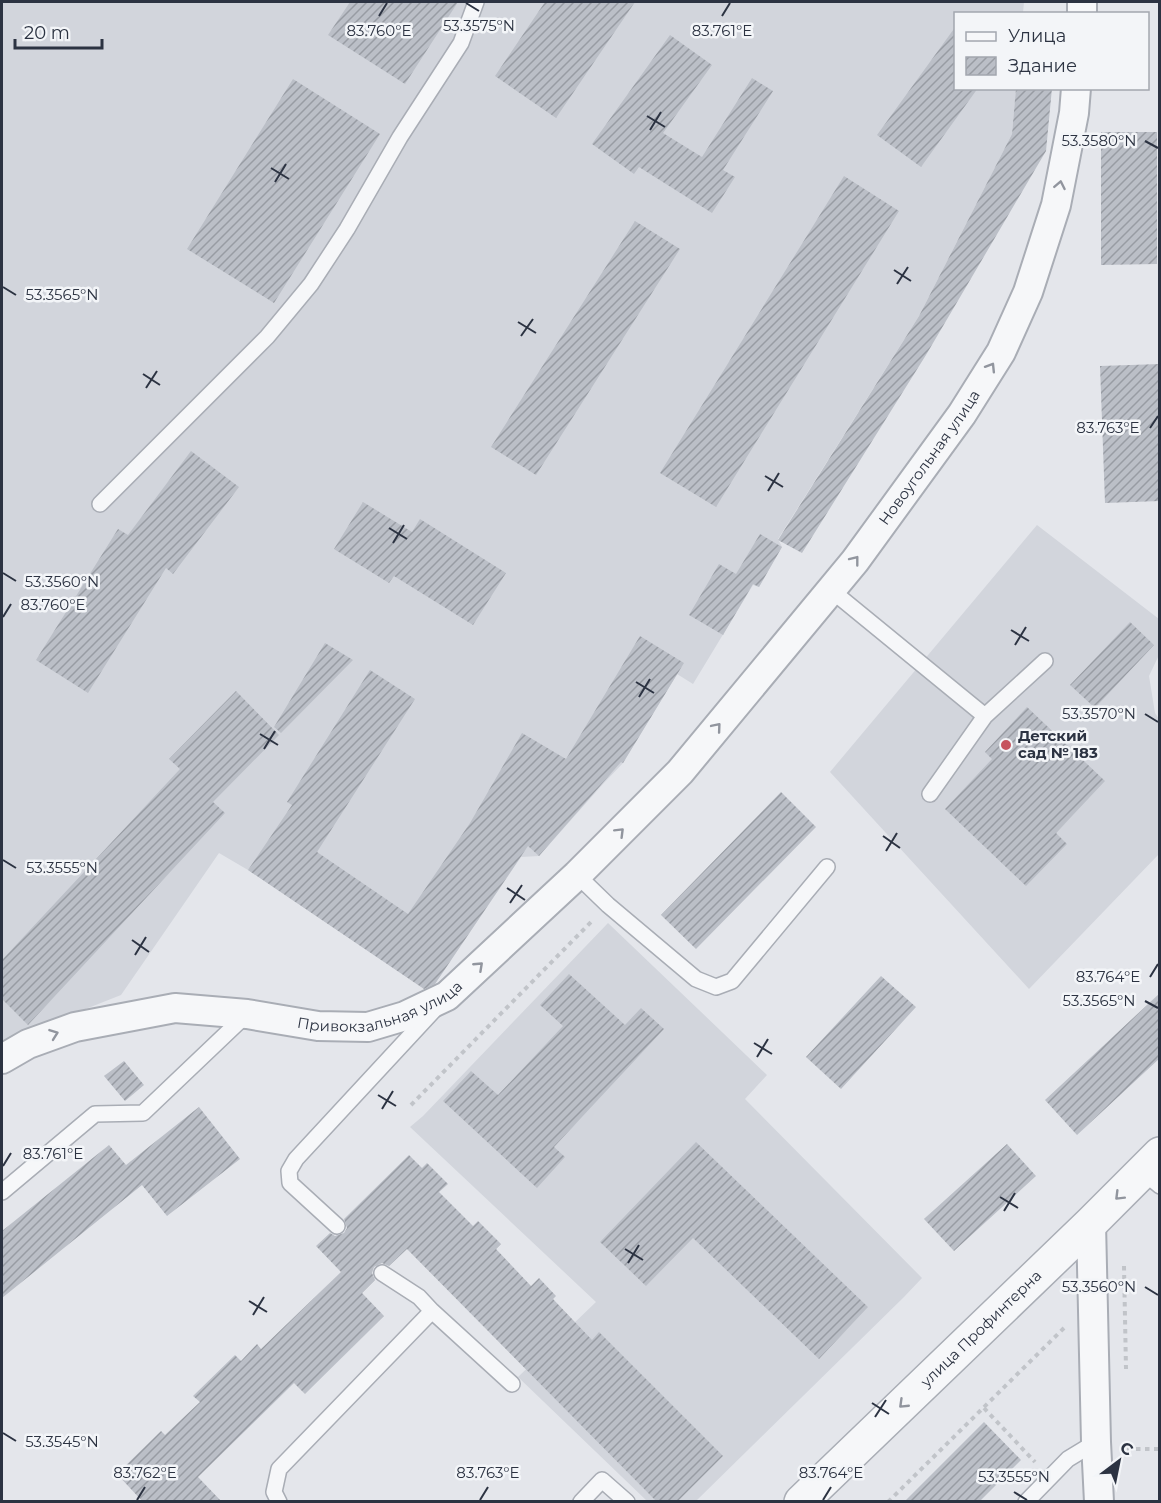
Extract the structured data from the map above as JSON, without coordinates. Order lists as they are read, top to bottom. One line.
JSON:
{"streets":{"street":["Новоугольная улица","Привокзальная улица","улица Профинтерна"]},"crossings":[["Новоугольная улица","Привокзальная улица"]],"one_way":["Новоугольная улица","Привокзальная улица","улица Профинтерна"],"places":["Детский сад № 183"],"legend":["Улица","Здание"],"scale_bar":"20 m","north":"top right","coordinates":["53.3575°N","83.760°E","83.761°E","53.3580°N","53.3565°N","83.763°E","53.3560°N","53.3570°N","53.3555°N","83.764°E","53.3545°N","83.762°E"]}
